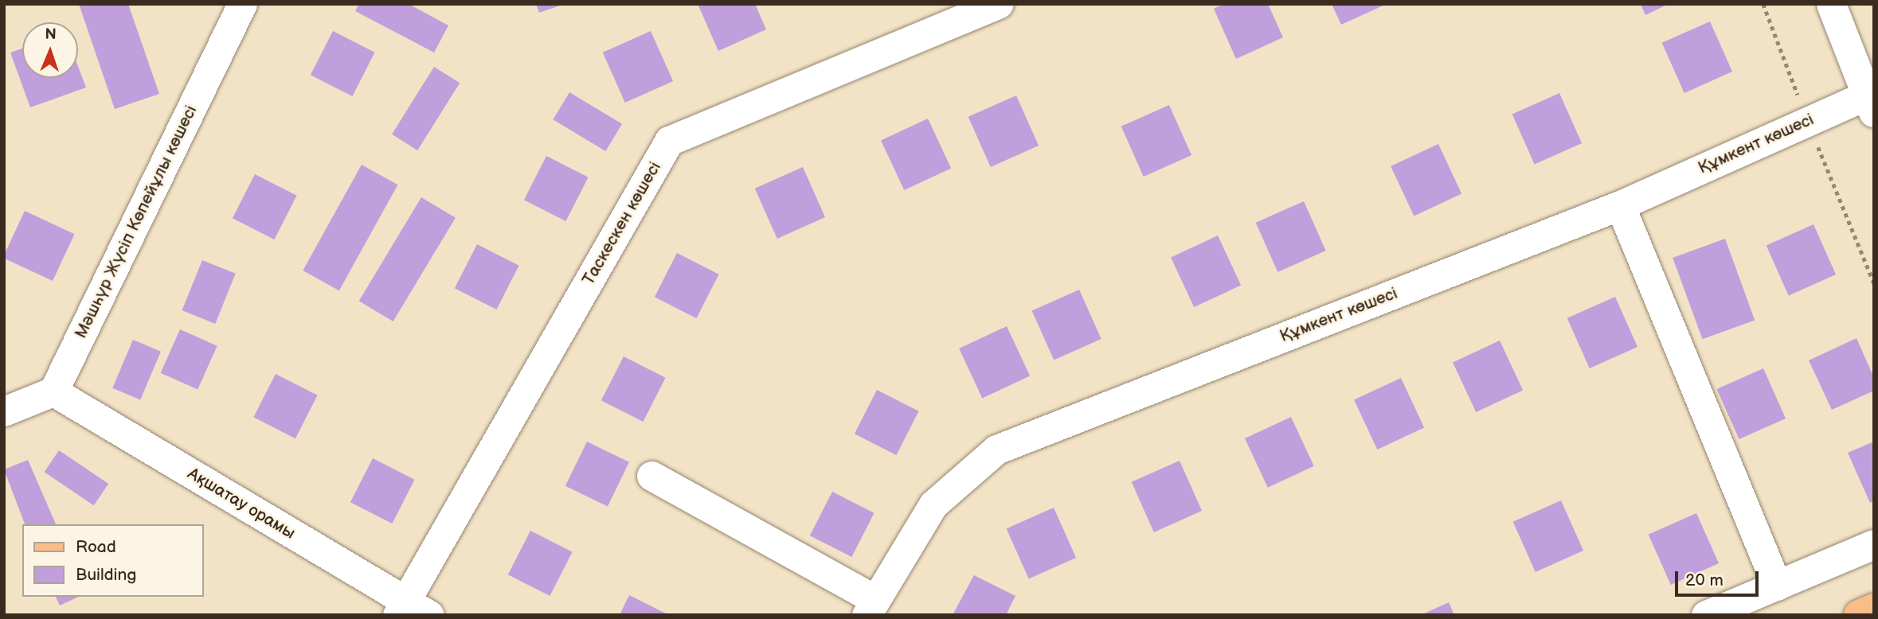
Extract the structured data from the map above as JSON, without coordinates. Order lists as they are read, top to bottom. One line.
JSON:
{"streets":{"street":["Құмкент көшесі","Мәшһүр Жүсіп Көпейұлы көшесі","Таскескен көшесі","Ақшатау орамы"]},"crossings":[["Мәшһүр Жүсіп Көпейұлы көшесі","Ақшатау орамы"],["Таскескен көшесі","Ақшатау орамы"]],"legend":["Road","Building"],"scale_bar":"20 m","north":"top"}
